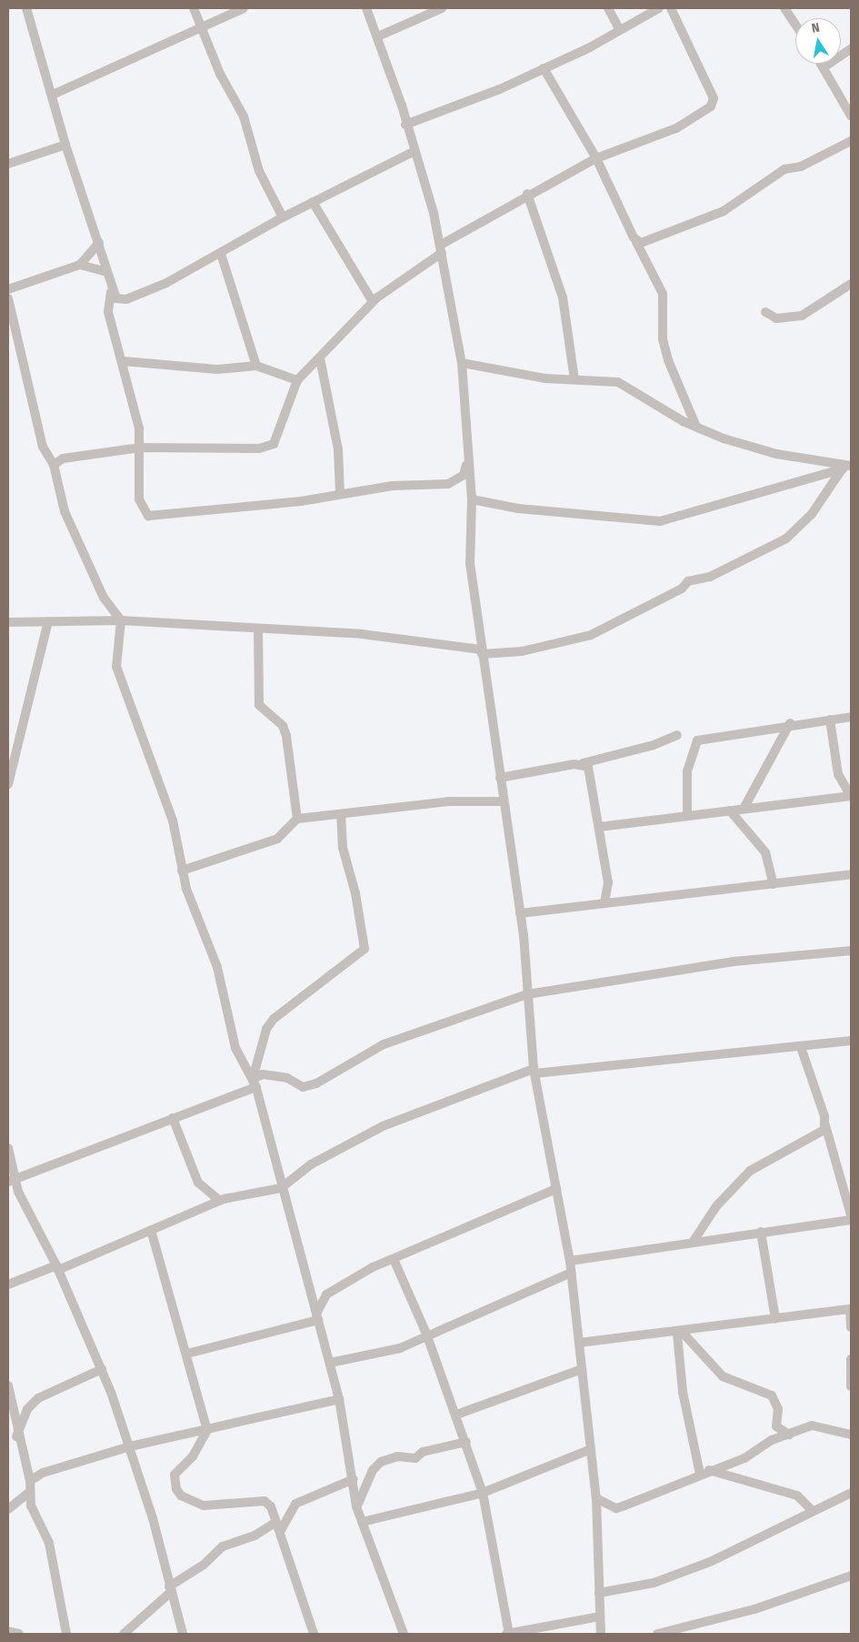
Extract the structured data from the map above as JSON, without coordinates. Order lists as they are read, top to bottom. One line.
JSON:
{"north":"top"}
